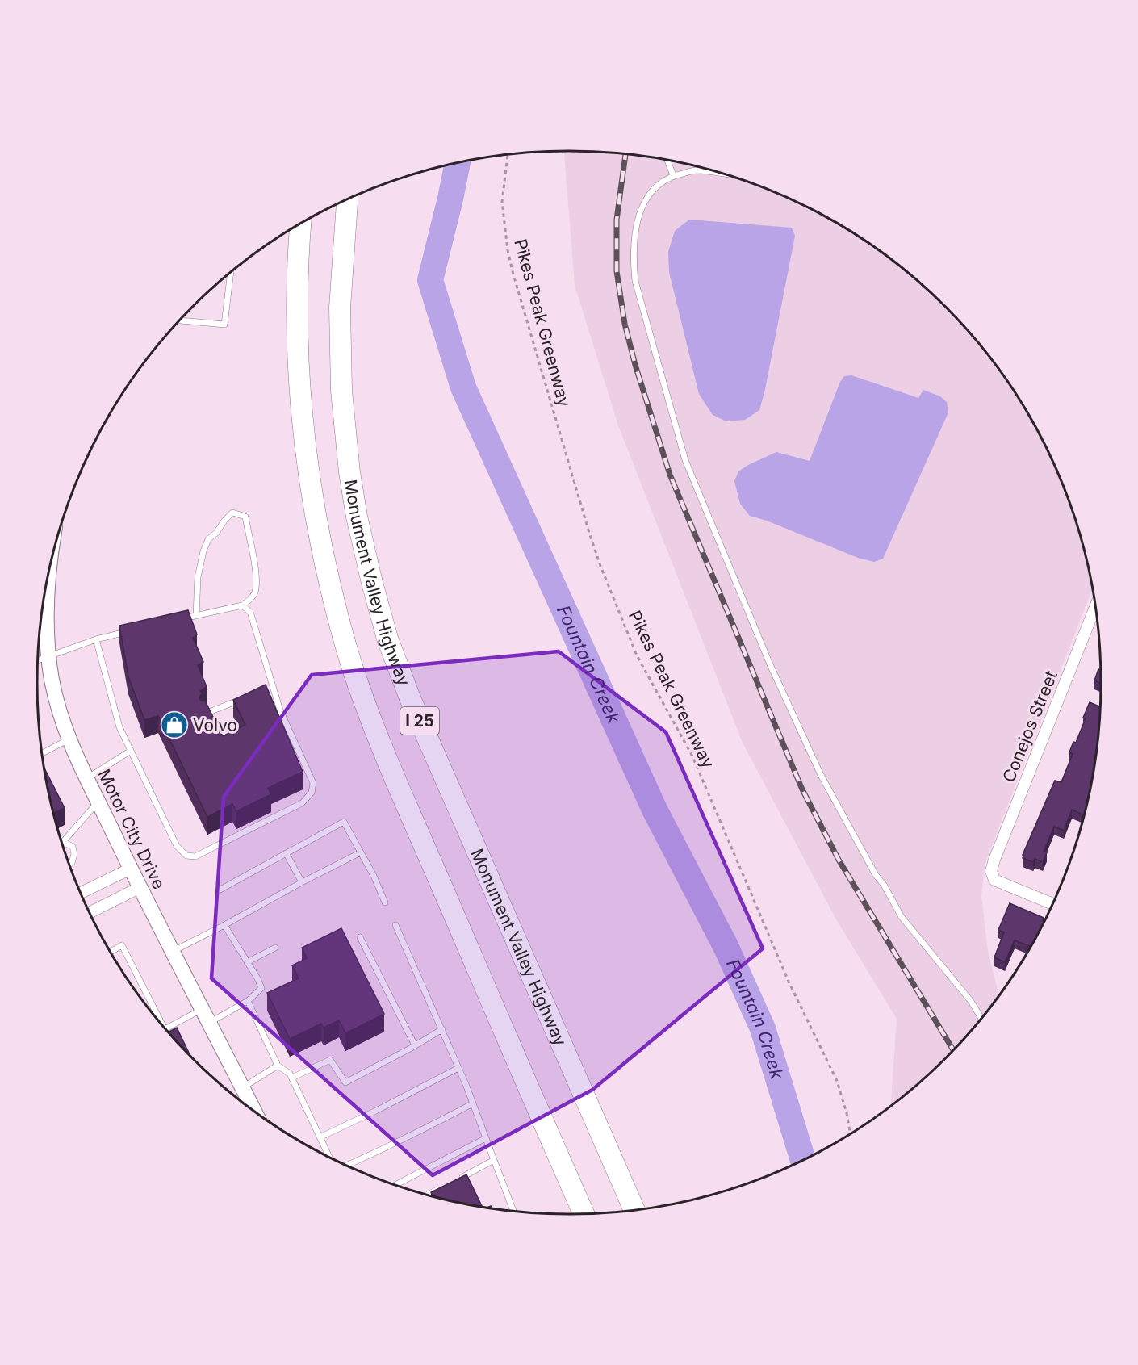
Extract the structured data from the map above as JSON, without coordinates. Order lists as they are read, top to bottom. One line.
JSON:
{"streets":{"highway":["Monument Valley Highway","I 25"],"street":["Conejos Street","Motor City Drive"],"path":["Pikes Peak Greenway"]},"water":["Fountain Creek"],"places":{"shop":["Volvo"]}}
